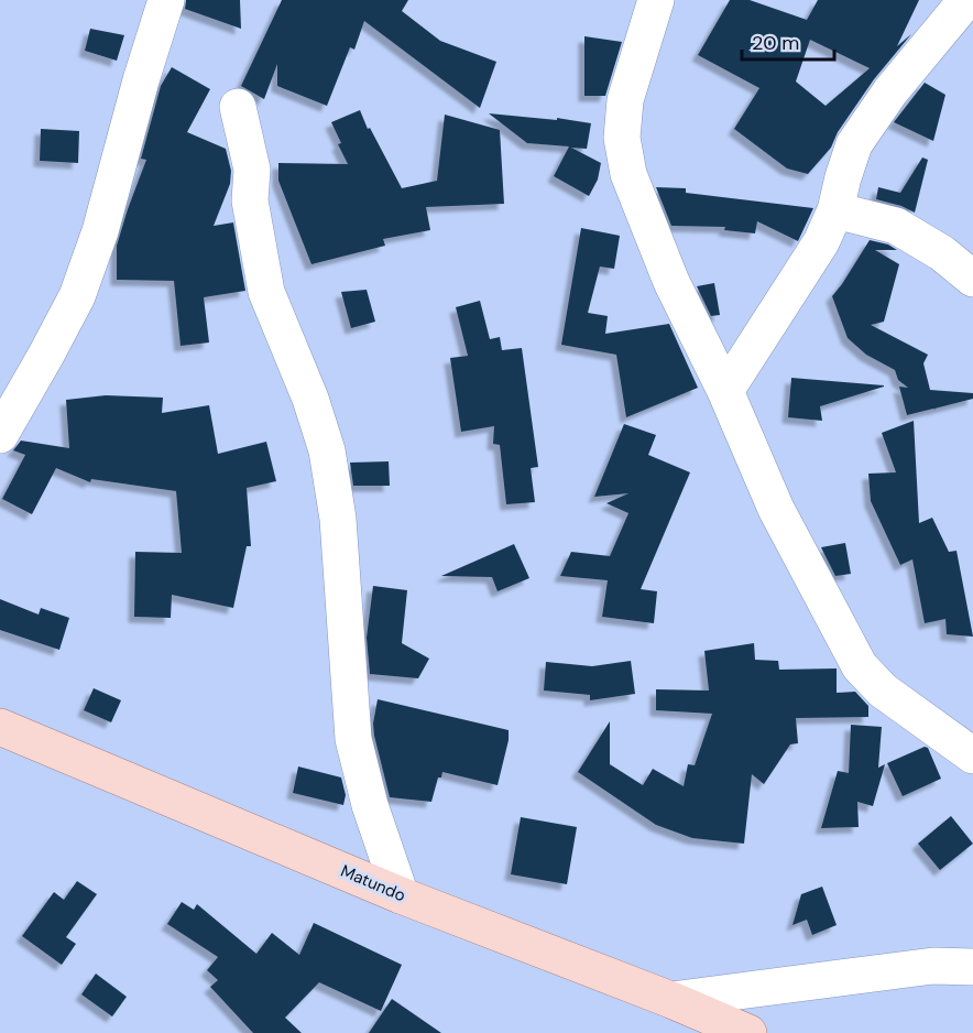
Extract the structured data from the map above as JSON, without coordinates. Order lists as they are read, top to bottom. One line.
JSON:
{"streets":{"main road":["Matundo"]},"scale_bar":"20 m"}
